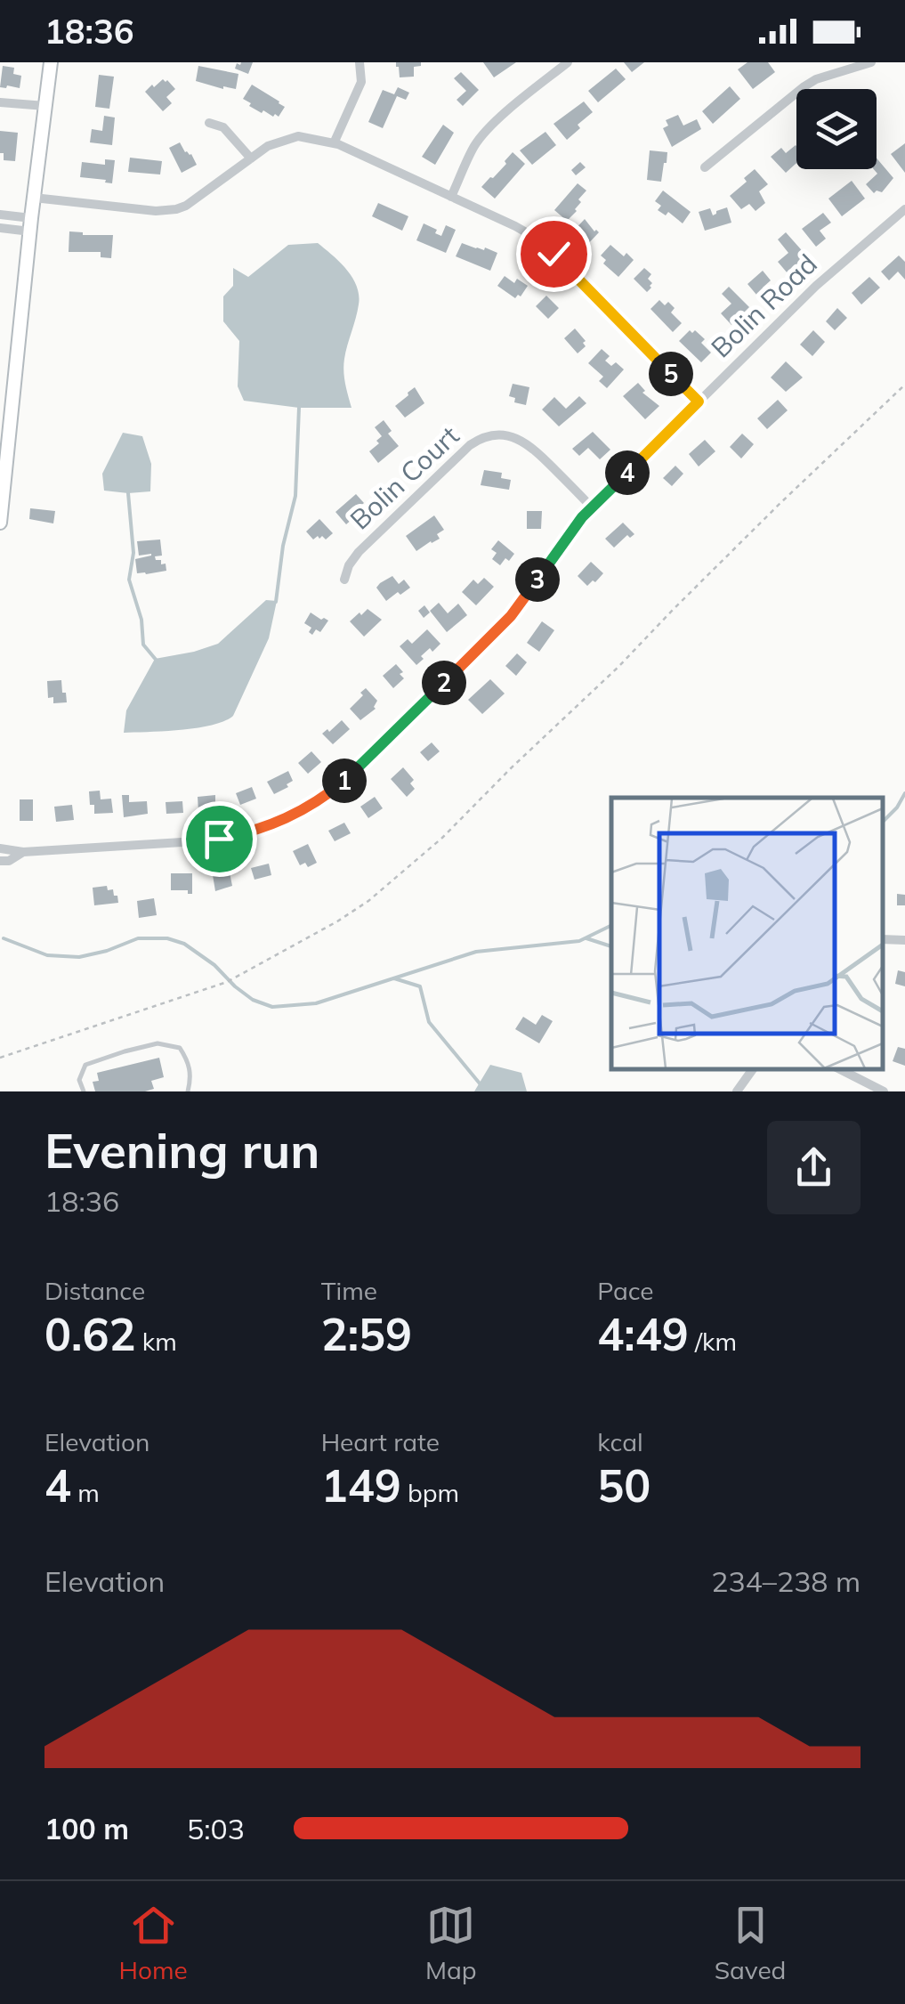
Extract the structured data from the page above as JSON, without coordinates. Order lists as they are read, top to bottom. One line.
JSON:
{"streets":{"street":["Bolin Road","Bolin Court"]},"crossings":[["Bolin Road","Bolin Court"]],"page":{"status":"18:36","pins":["5","4","3","2","1"],"heading":["Evening run","18:36"],"stats":[["Distance","0.62 km"],["Time","2:59"],["Pace","4:49 /km"],["Elevation","4 m"],["Heart rate","149 bpm"],["kcal","50"]],"chart":["Elevation","234–238 m"],"list":[{"name":"100 m","note":"5:03"}],"tabs":["Home","Map","Saved"]}}
